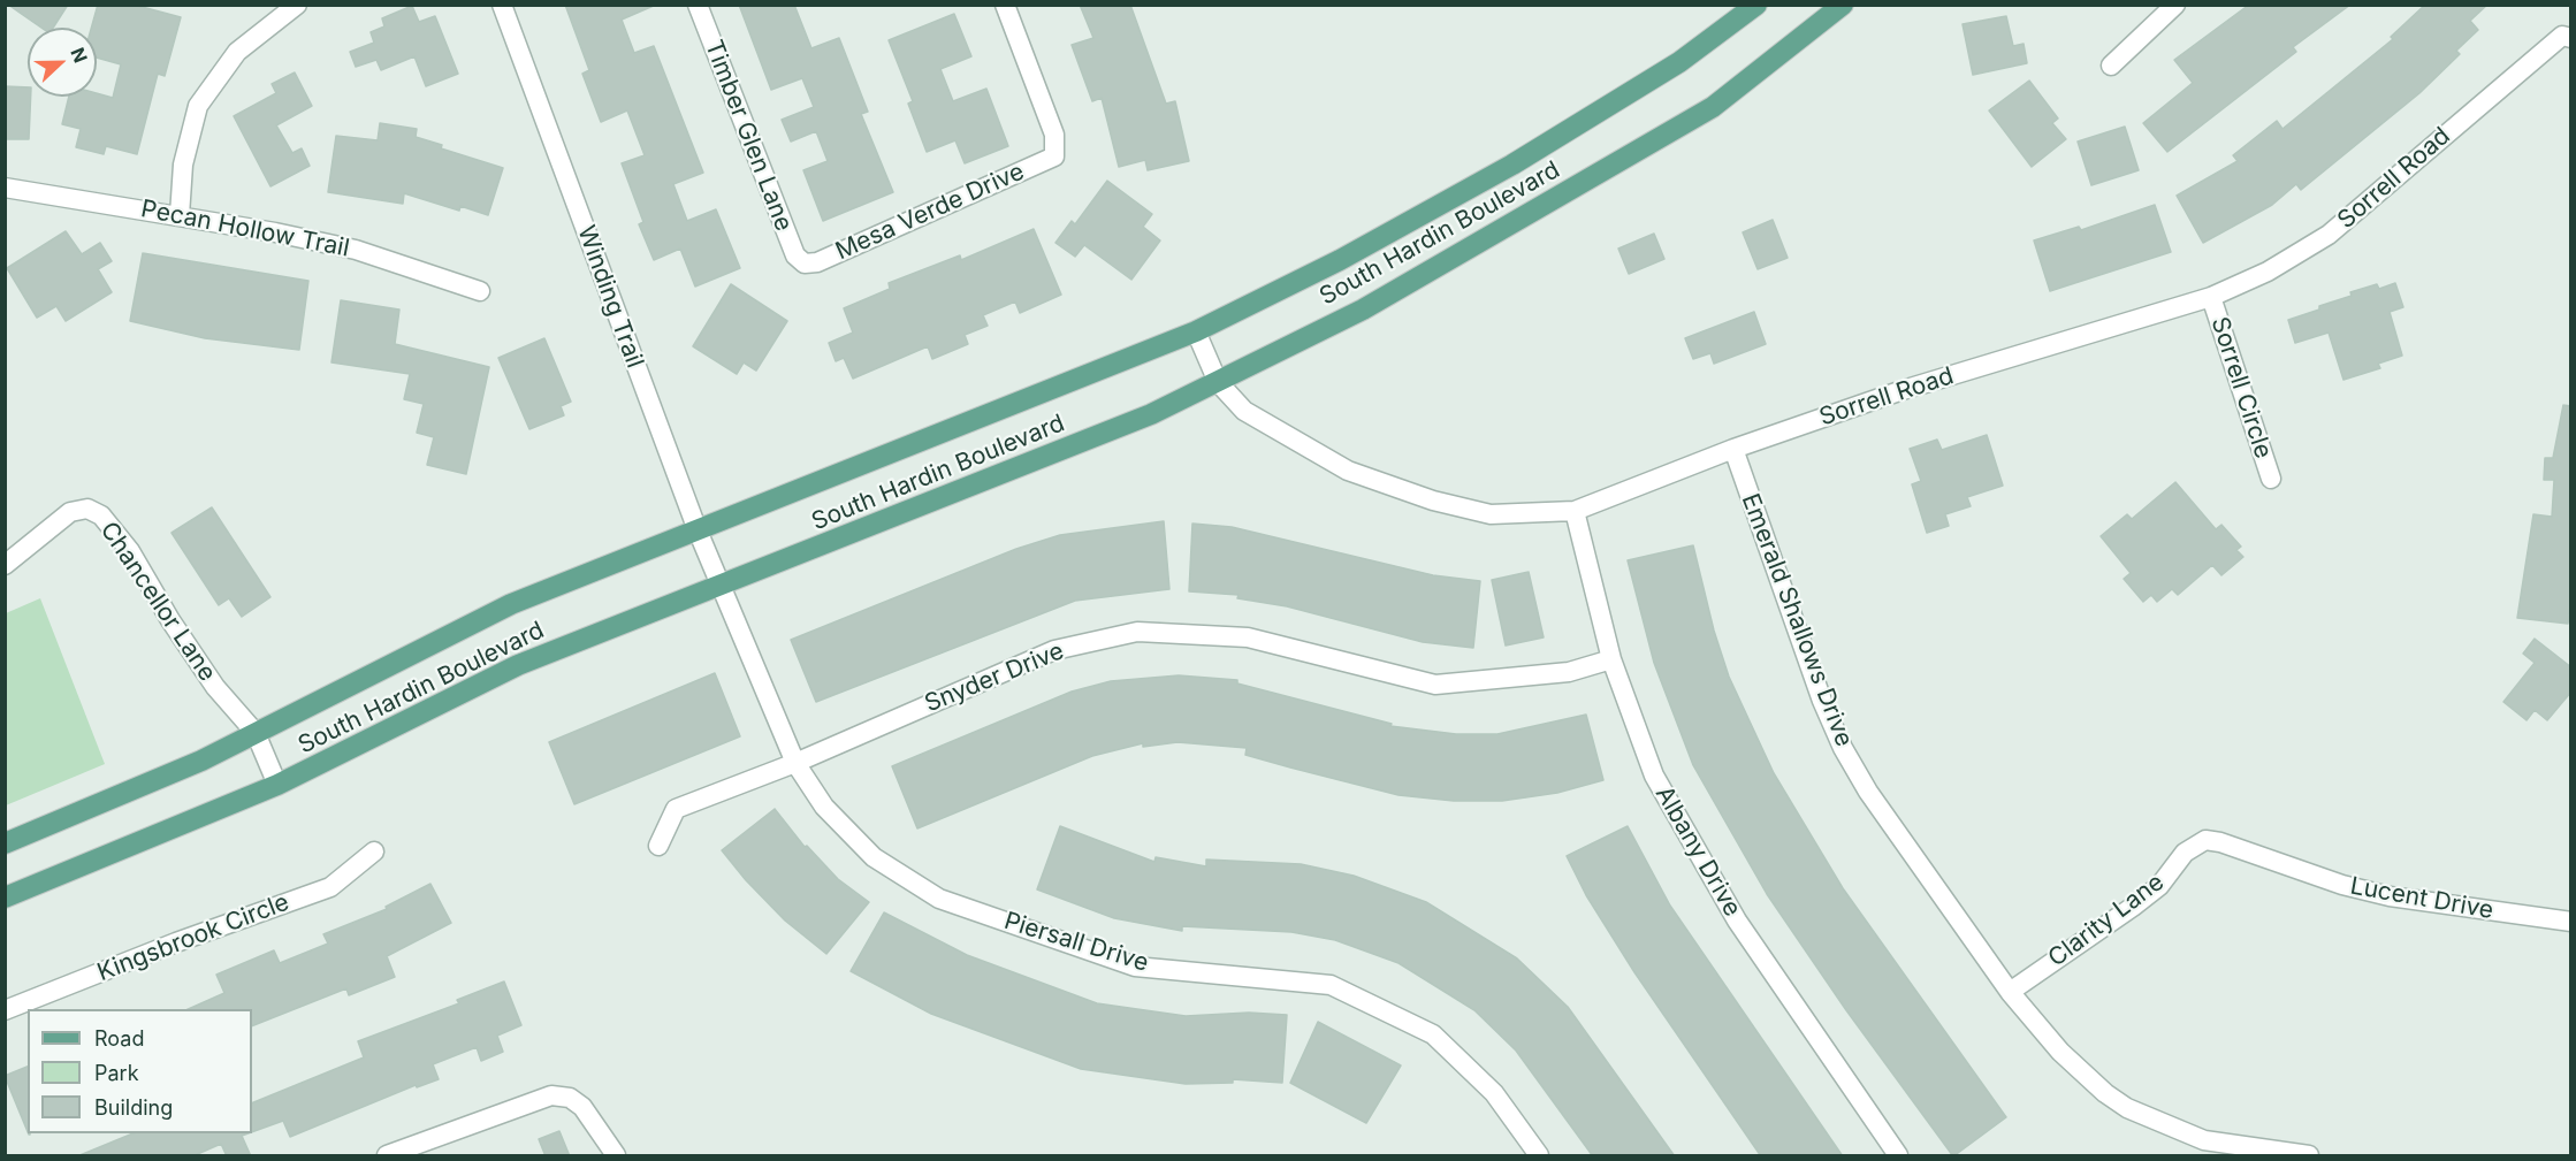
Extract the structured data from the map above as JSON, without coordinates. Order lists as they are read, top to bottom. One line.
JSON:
{"streets":{"main road":["South Hardin Boulevard"],"street":["Timber Glen Lane","Sorrell Road","Mesa Verde Drive","Pecan Hollow Trail","Winding Trail","Sorrell Circle","Chancellor Lane","Emerald Shallows Drive","Snyder Drive","Albany Drive","Lucent Drive","Clarity Lane","Kingsbrook Circle","Piersall Drive"]},"crossings":[["Timber Glen Lane","Mesa Verde Drive"],["Sorrell Road","South Hardin Boulevard"],["Sorrell Road","Sorrell Circle"],["Sorrell Road","Emerald Shallows Drive"],["Sorrell Road","Albany Drive"],["South Hardin Boulevard","Winding Trail"],["South Hardin Boulevard","Chancellor Lane"],["South Hardin Boulevard","Piersall Drive"],["Winding Trail","Piersall Drive"],["Emerald Shallows Drive","Clarity Lane"],["Snyder Drive","Albany Drive"],["Snyder Drive","Piersall Drive"],["Lucent Drive","Clarity Lane"]],"legend":["Road","Park","Building"],"north":"right"}
